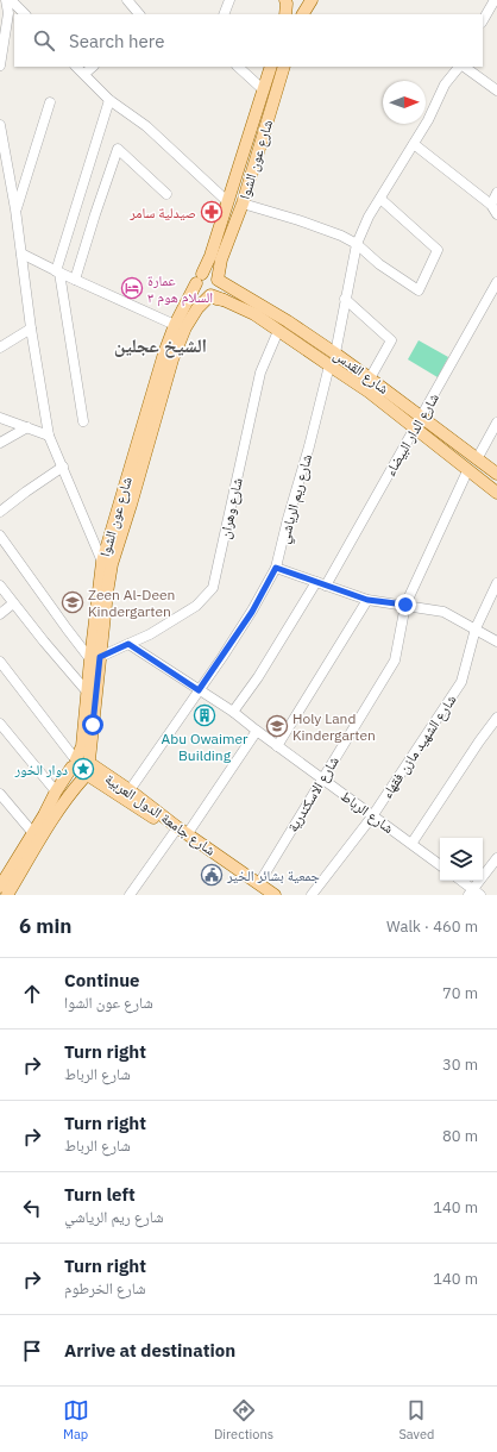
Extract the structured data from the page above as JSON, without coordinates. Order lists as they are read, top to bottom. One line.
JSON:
{"streets":{"main road":["شارع عون الشوا","شارع القدس","شارع جامعة الدول العربية"],"street":["شارع الدار البيضاء","شارع ريم الرياشي","شارع وهران","شارع الشهيد مازن فقهاء","شارع الاسكندرية","شارع الرباط"]},"crossings":[["شارع عون الشوا","شارع القدس"],["شارع عون الشوا","شارع جامعة الدول العربية"],["شارع القدس","شارع الدار البيضاء"],["شارع القدس","شارع ريم الرياشي"],["شارع القدس","شارع وهران"],["شارع القدس","شارع الاسكندرية"],["شارع الدار البيضاء","شارع الرباط"],["شارع ريم الرياشي","شارع الرباط"],["شارع ريم الرياشي","شارع جامعة الدول العربية"],["شارع وهران","شارع الرباط"],["شارع الشهيد مازن فقهاء","شارع الرباط"],["شارع الاسكندرية","شارع الرباط"],["شارع الاسكندرية","شارع جامعة الدول العربية"]],"districts":["الشيخ عجلين"],"places":{"pharmacy":["صيدلية سامر"],"hotel":["عمارة السلام هوم ٣"],"school or university":["Zeen Al-Deen Kindergarten","Holy Land Kindergarten"],"building":["Abu Owaimer Building"],"place":["دوار الخور"],"public building":["جمعية بشائر الخير"]},"north":"right","page":{"search":"Search here","heading":["6 min","Walk · 460 m"],"list":[["Continue","شارع عون الشوا","70 m"],["Turn right","شارع الرباط","30 m"],["Turn right","شارع الرباط","80 m"],["Turn left","شارع ريم الرياشي","140 m"],["Turn right","شارع الخرطوم","140 m"],"Arrive at destination"],"nav":["Map","Directions","Saved"]}}
